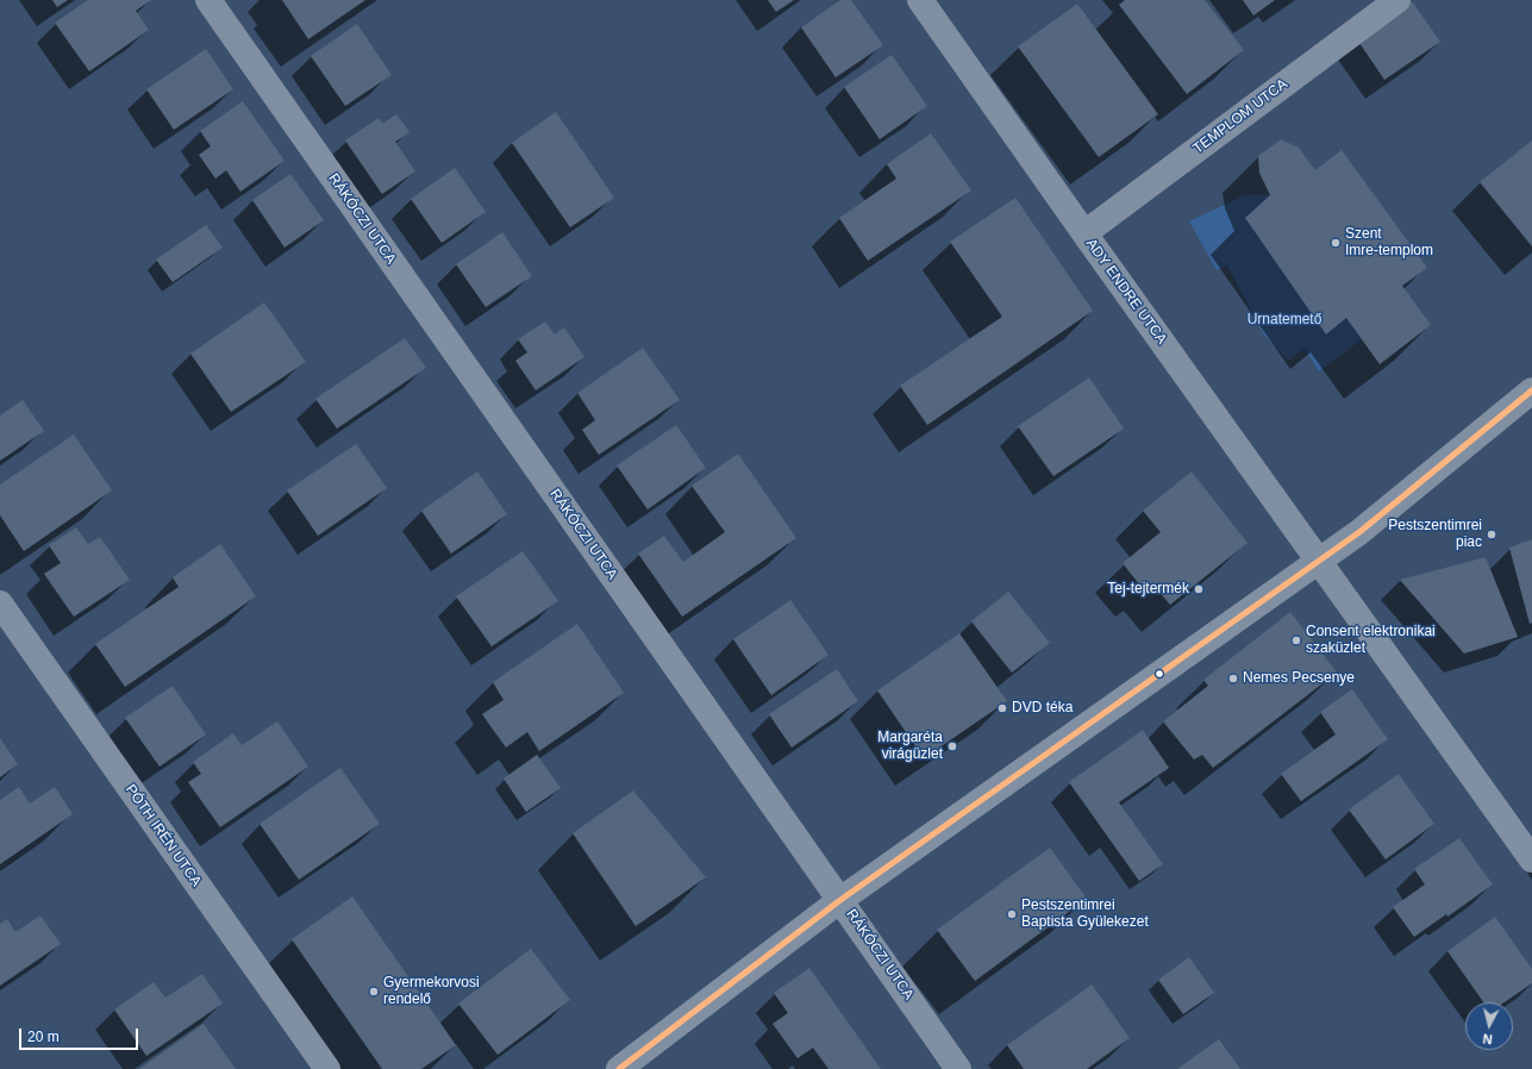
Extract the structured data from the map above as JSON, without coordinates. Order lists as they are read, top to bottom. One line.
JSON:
{"streets":{"street":["TEMPLOM UTCA","RÁKÓCZI UTCA","ADY ENDRE UTCA","PÓTH IRÉN UTCA"]},"crossings":[["TEMPLOM UTCA","ADY ENDRE UTCA"]],"parks":["Urnatemető"],"places":["Szent Imre-templom","Pestszentimrei piac","Tej-tejtermék","Consent elektronikai szaküzlet","Nemes Pecsenye","DVD téka","Margaréta virágüzlet","Pestszentimrei Baptista Gyülekezet","Gyermekorvosi rendelő"],"scale_bar":"20 m","north":"bottom"}
